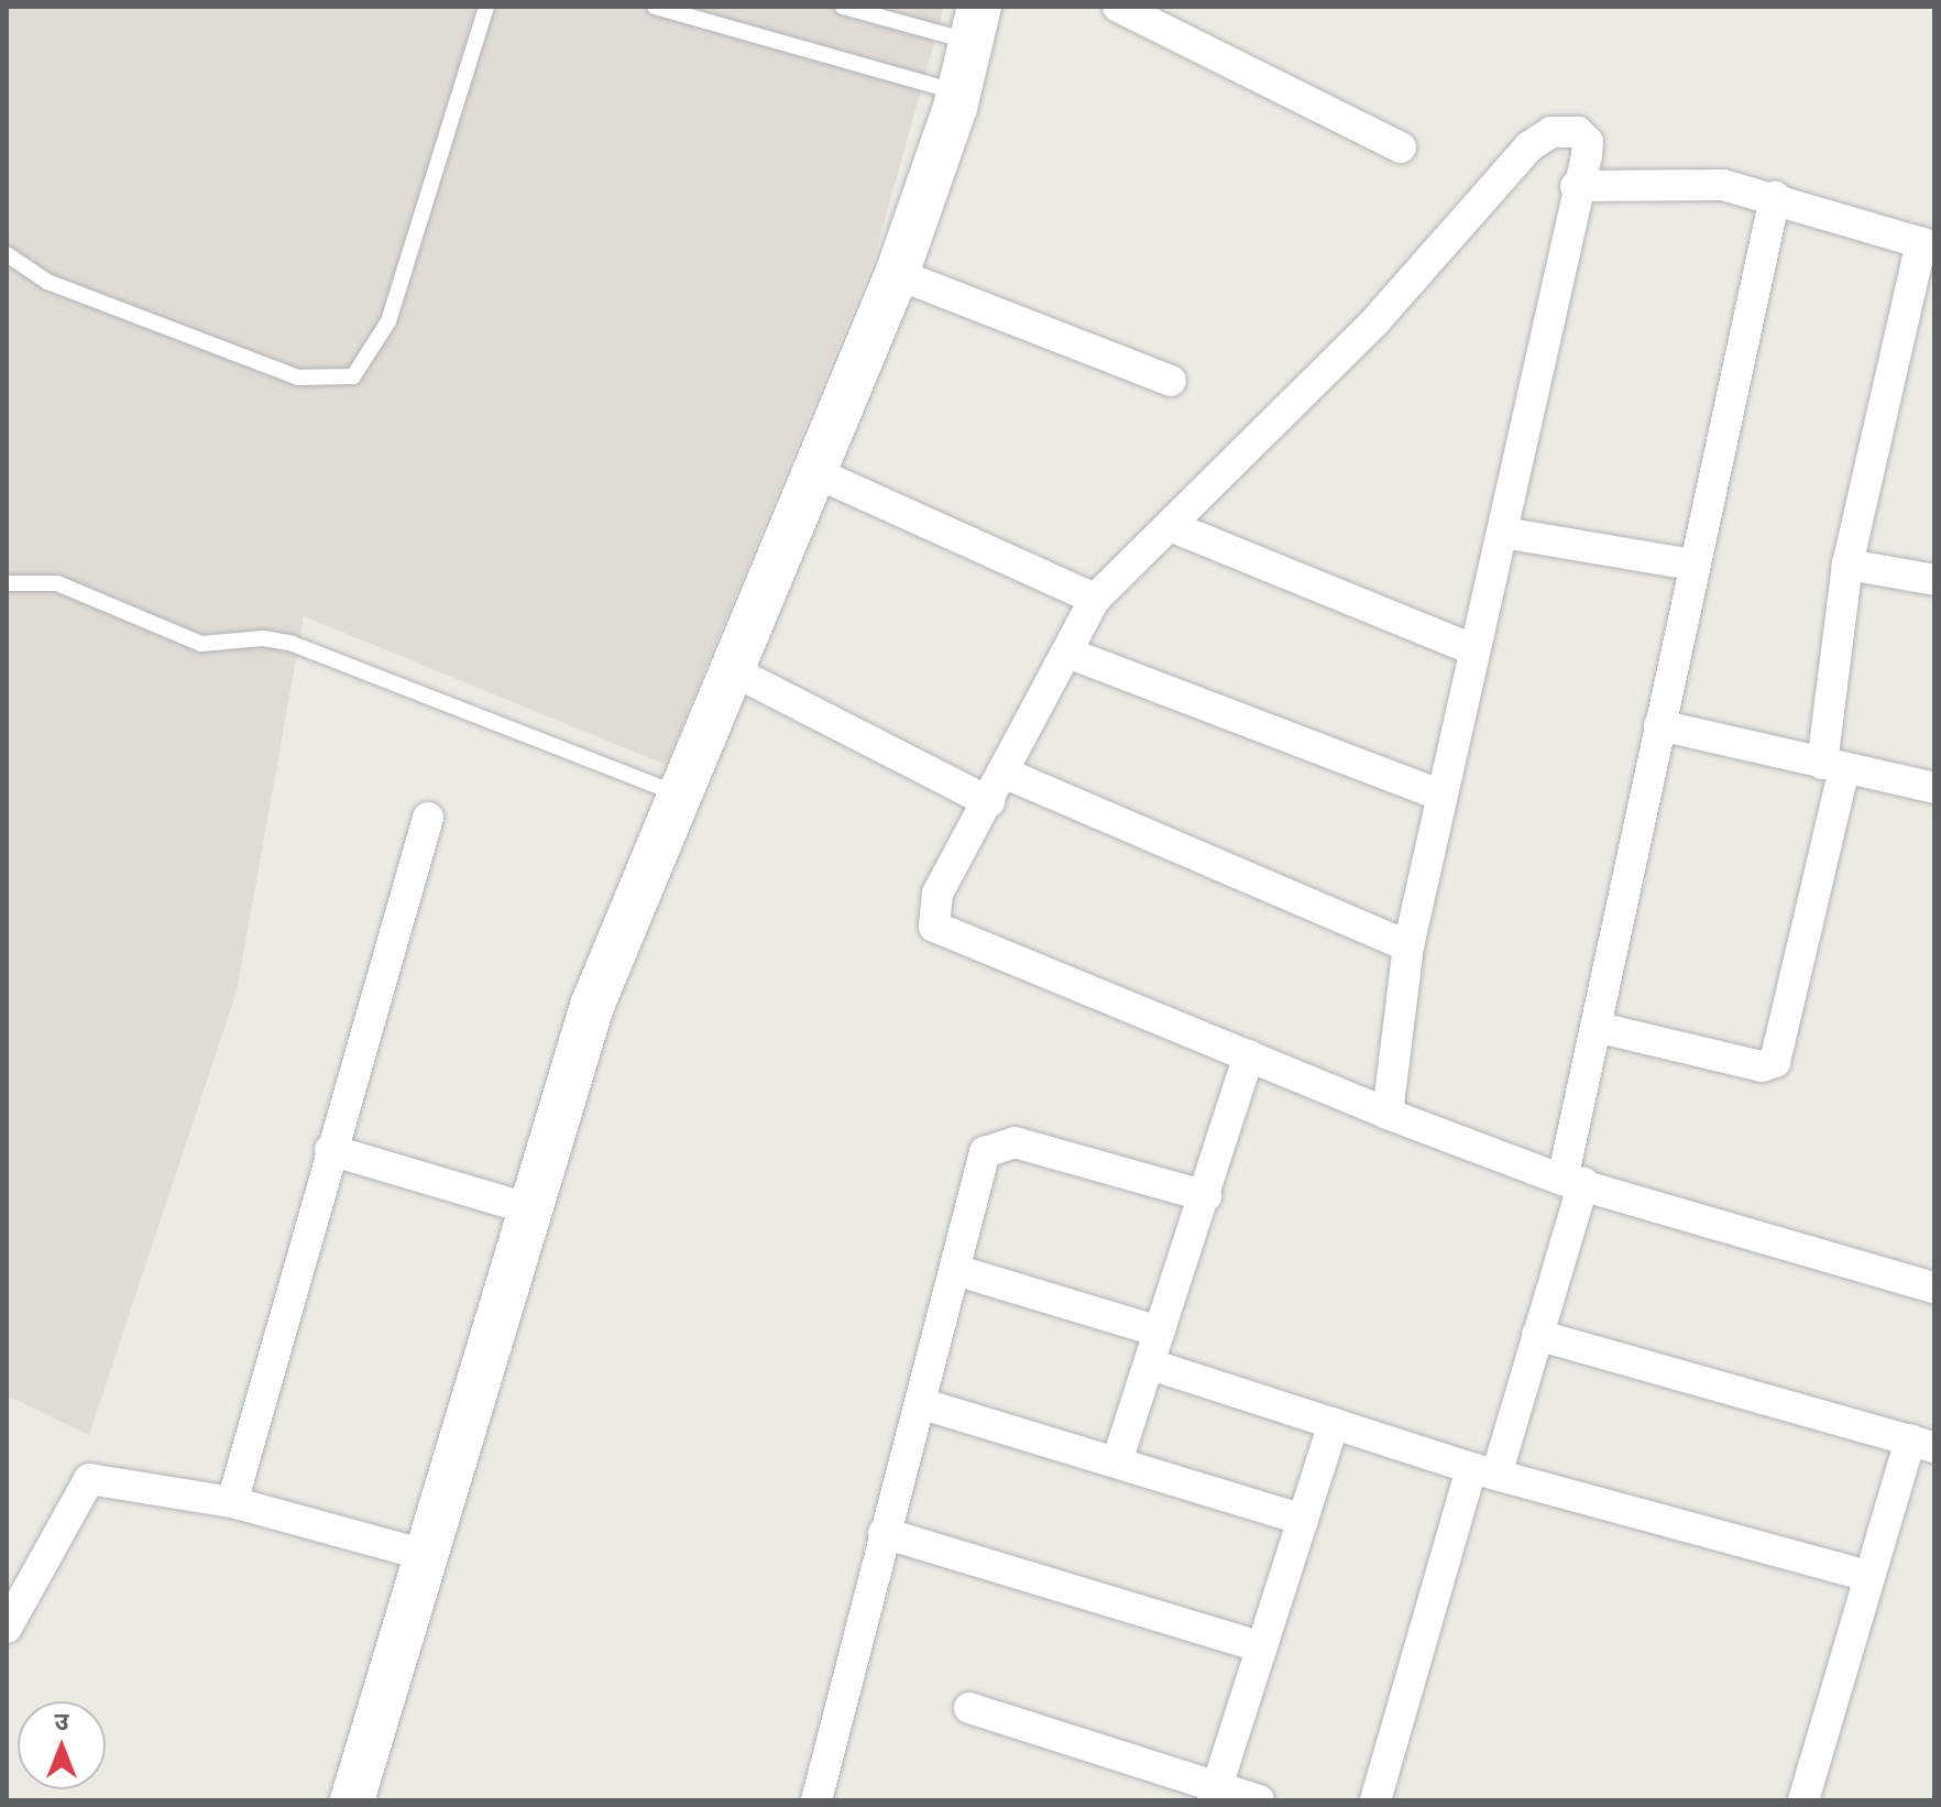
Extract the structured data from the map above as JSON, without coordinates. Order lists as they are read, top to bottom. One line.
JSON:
{"north":"top"}
